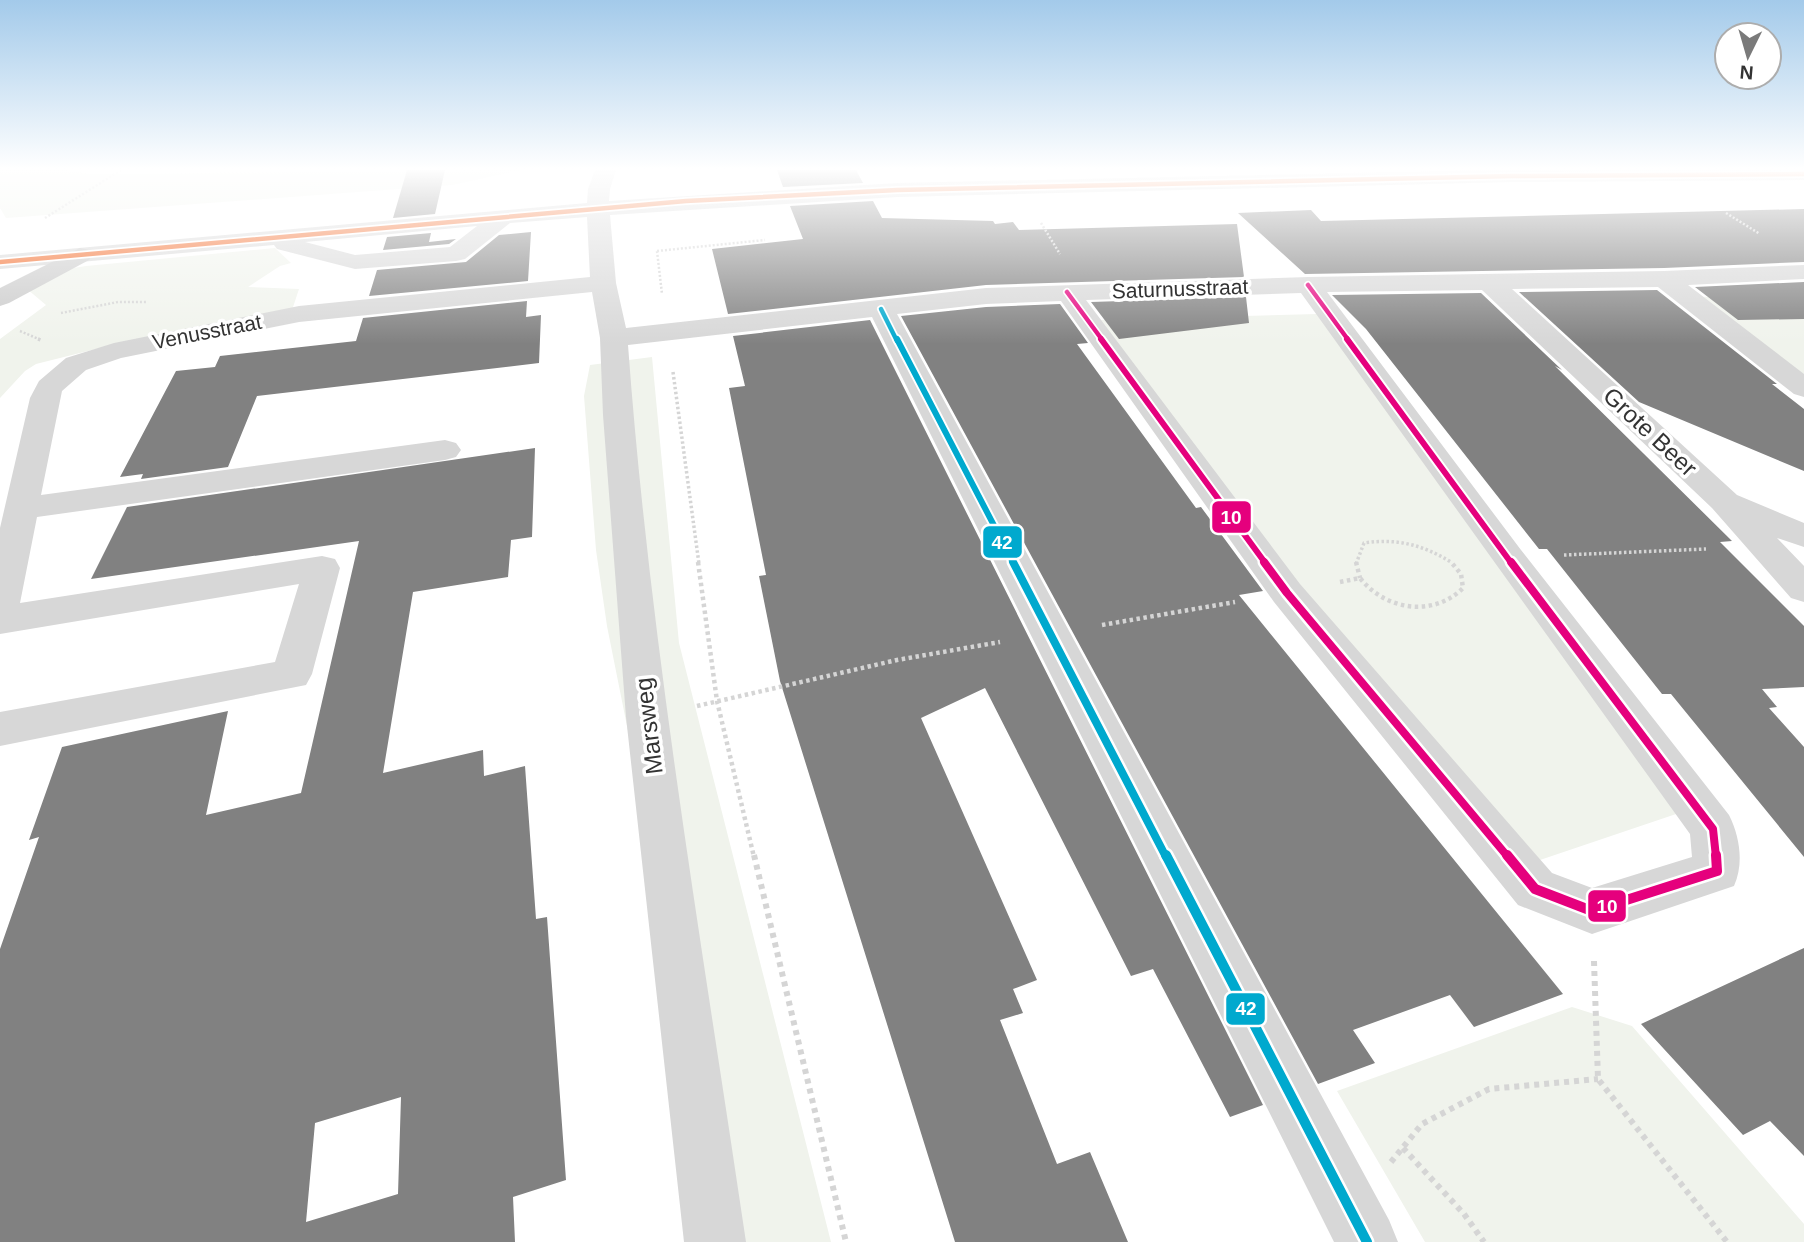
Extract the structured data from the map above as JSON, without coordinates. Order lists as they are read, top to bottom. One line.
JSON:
{"streets":{"street":["Saturnusstraat","Venusstraat","Grote Beer","Marsweg"]},"crossings":[["Saturnusstraat","Grote Beer"],["Saturnusstraat","Marsweg"],["Venusstraat","Marsweg"]],"lines":["transit line 10","transit line 42"],"north":"bottom"}
